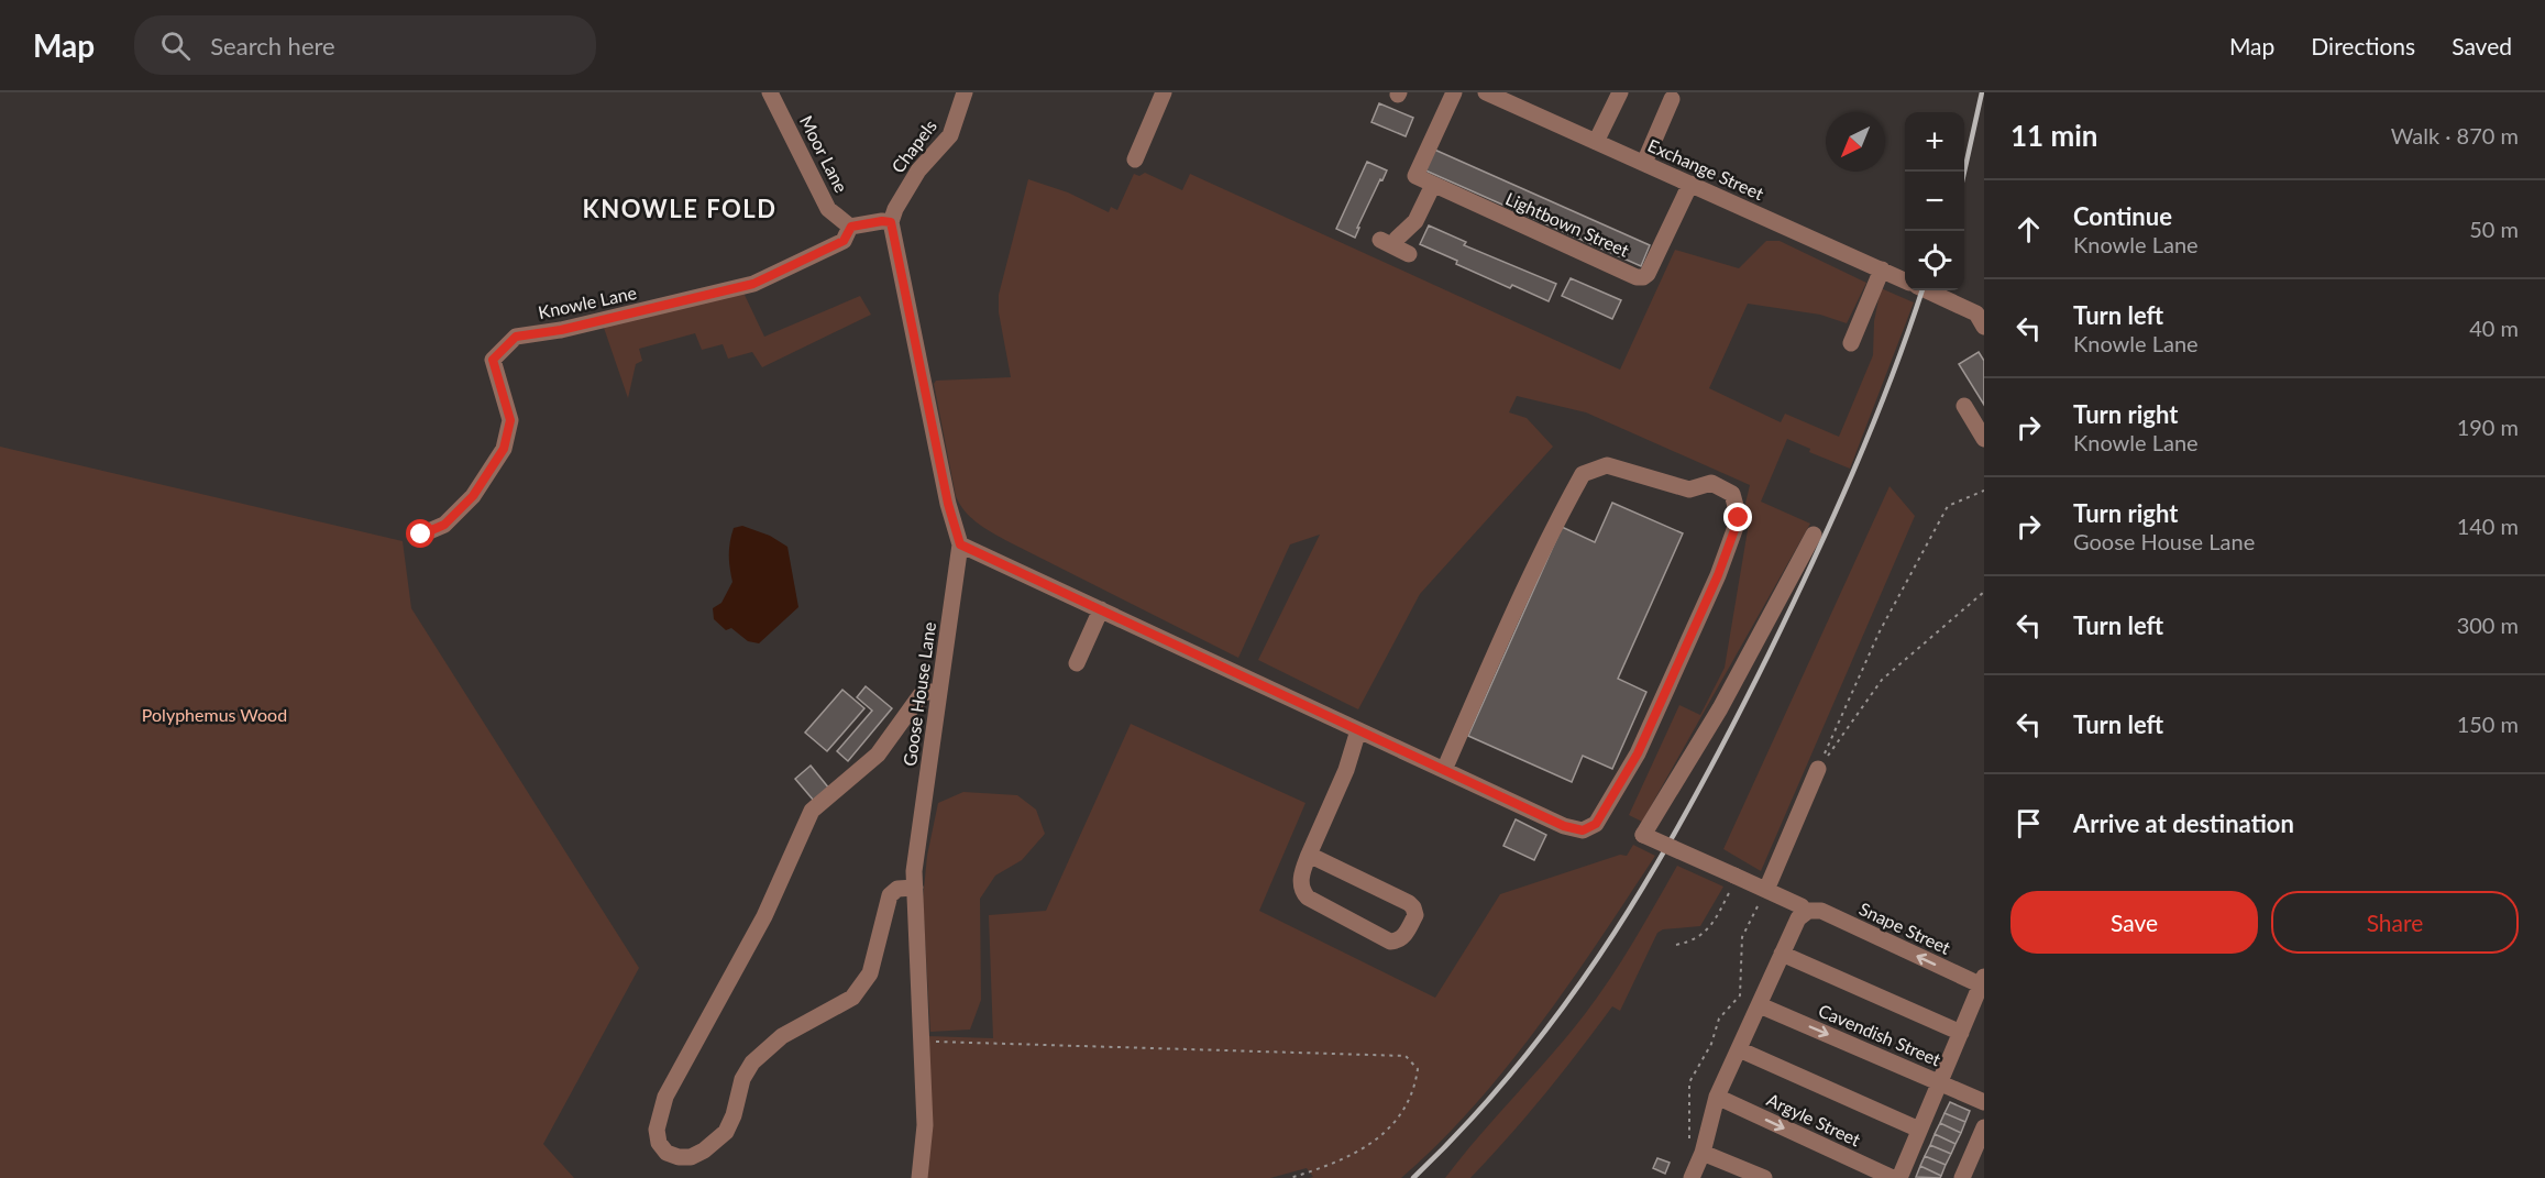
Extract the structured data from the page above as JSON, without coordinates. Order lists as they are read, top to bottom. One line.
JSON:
{"streets":{"street":["Chapels","Moor Lane","Exchange Street","Lightbown Street","Knowle Lane","Goose House Lane","Snape Street","Cavendish Street","Argyle Street"]},"crossings":[["Chapels","Goose House Lane"],["Moor Lane","Knowle Lane"],["Exchange Street","Lightbown Street"]],"districts":["KNOWLE FOLD"],"parks":["Polyphemus Wood"],"north":"bottom left","page":{"header":"Map","search":"Search here","nav":["Map","Directions","Saved"],"heading":["11 min","Walk · 870 m"],"map_buttons":["+","−"],"list":[["Continue","Knowle Lane","50 m"],["Turn left","Knowle Lane","40 m"],["Turn right","Knowle Lane","190 m"],["Turn right","Goose House Lane","140 m"],["Turn left","300 m"],["Turn left","150 m"],"Arrive at destination"],"buttons":["Save","Share"]}}
